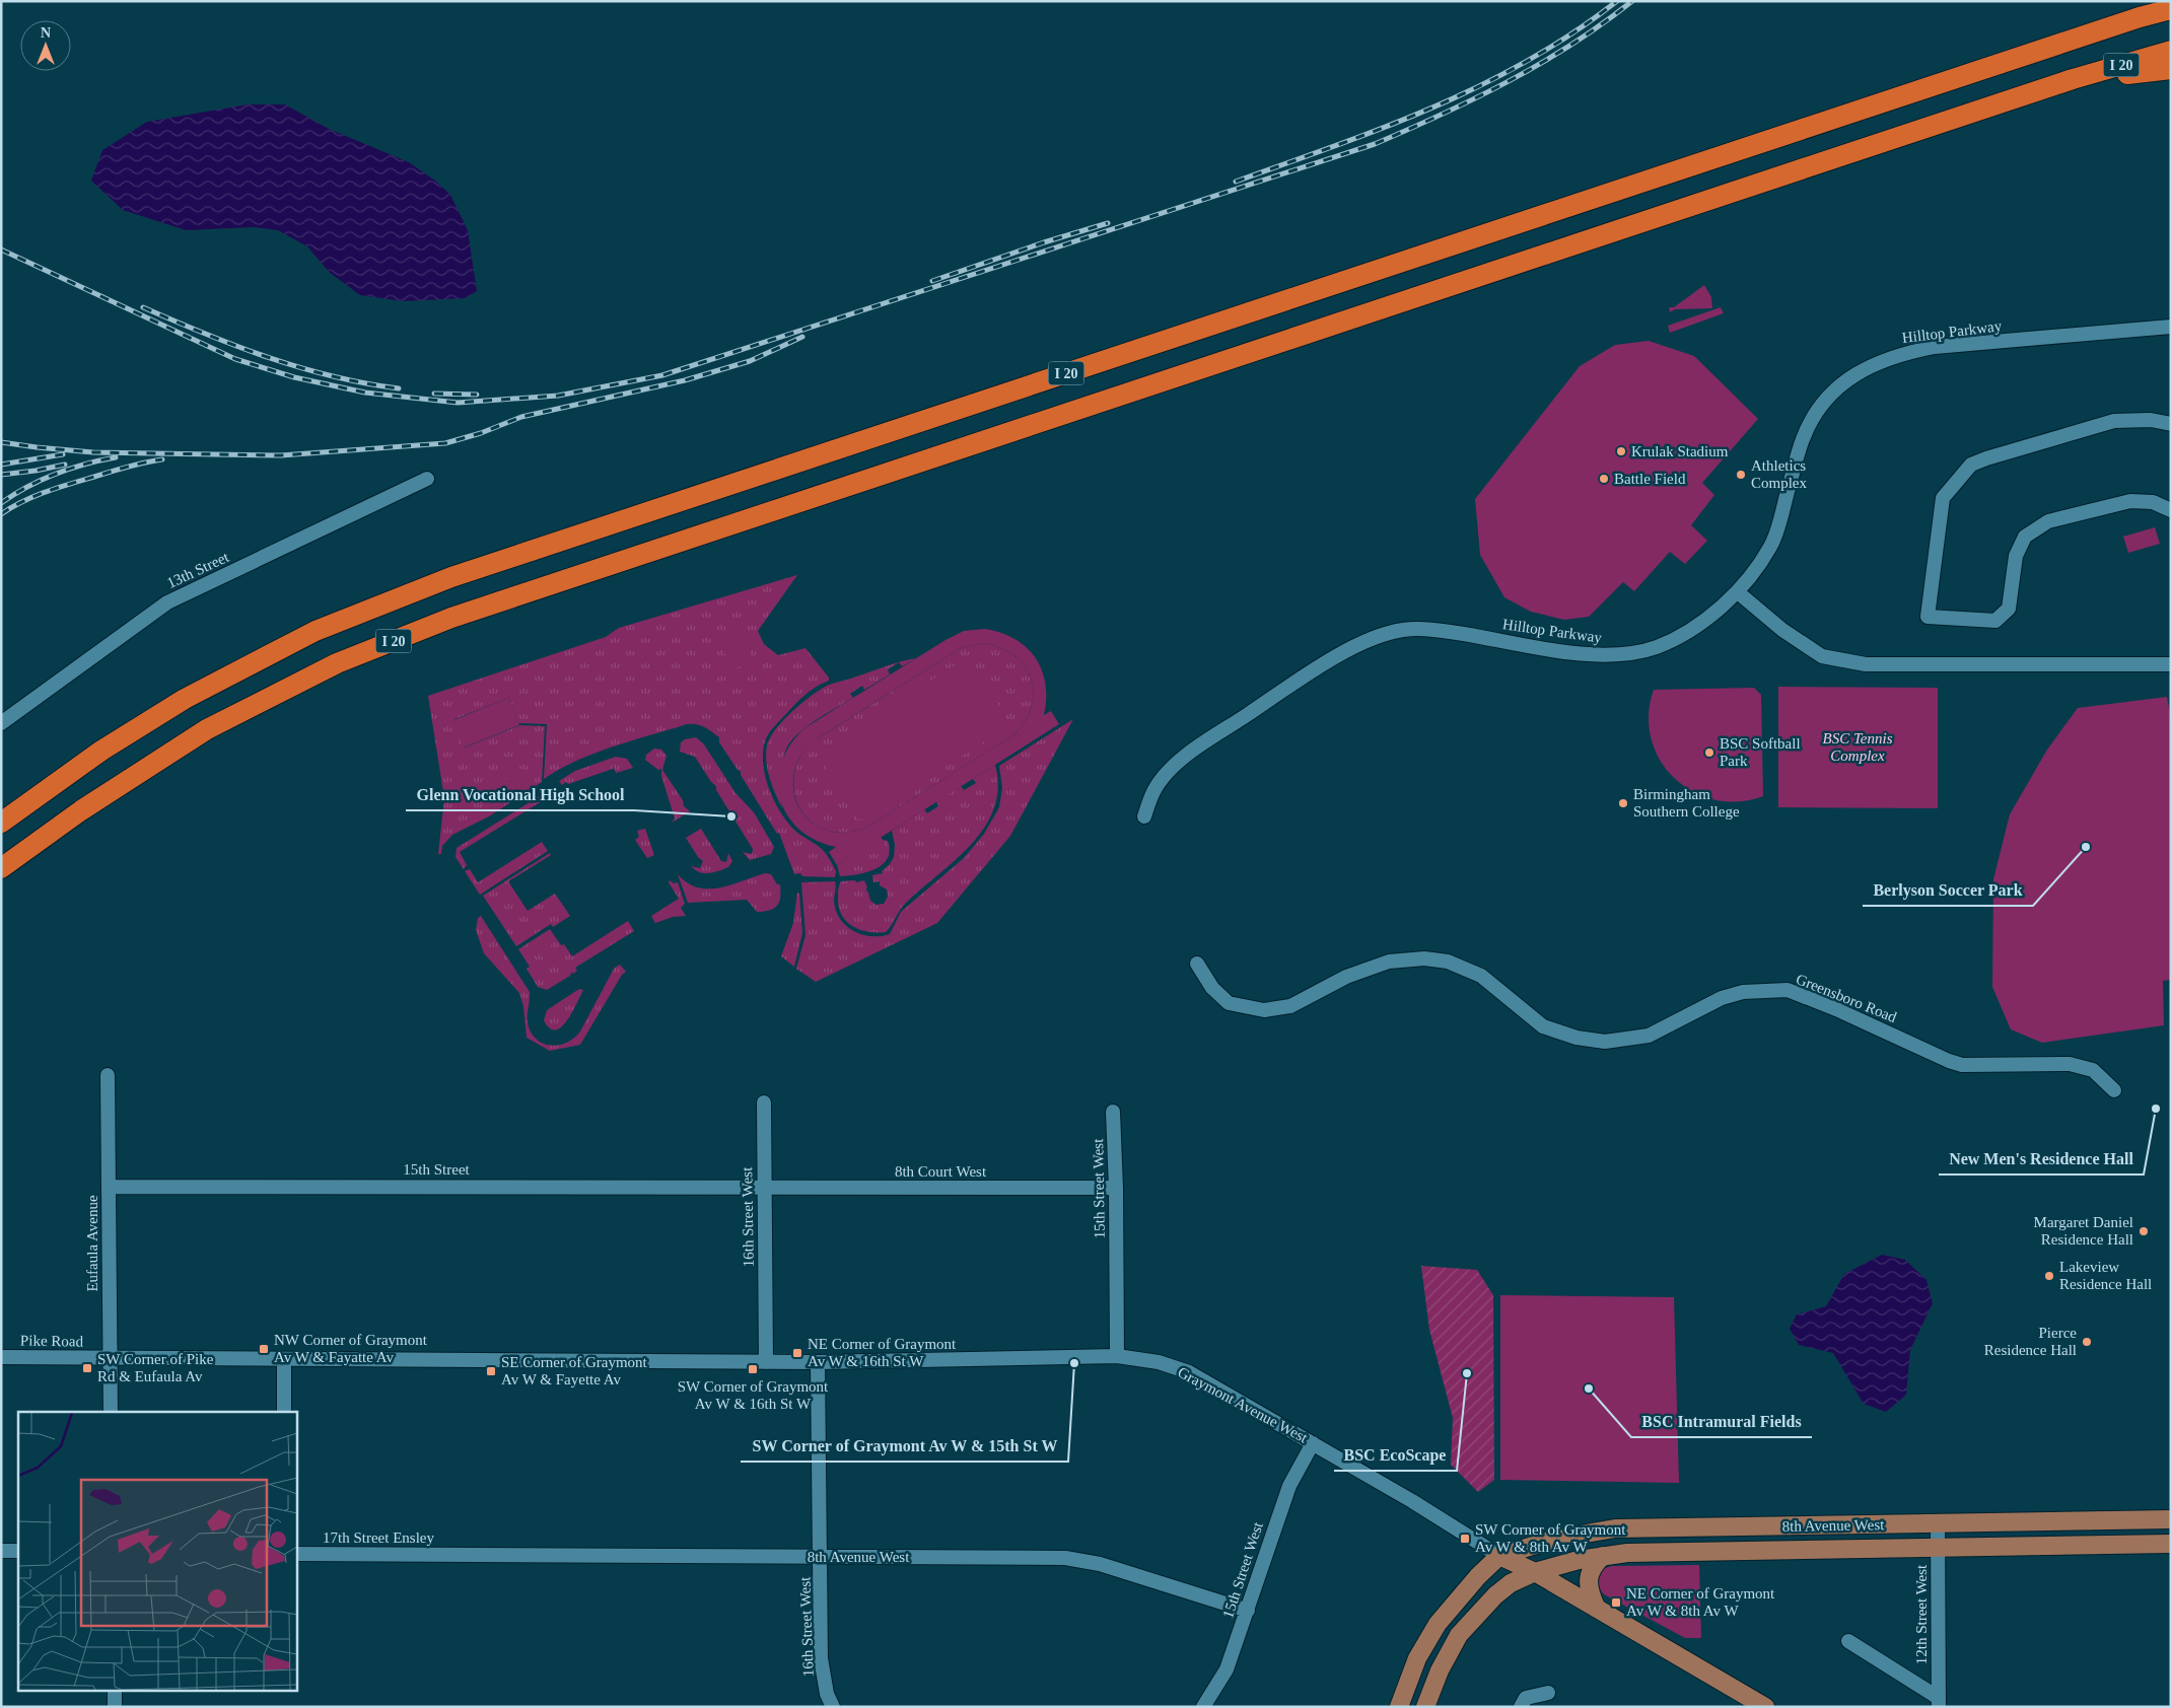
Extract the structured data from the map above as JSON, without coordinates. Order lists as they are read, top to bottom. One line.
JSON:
{"streets":{"highway":["I 20"],"main road":["Graymont Avenue West","8th Avenue West"],"street":["Hilltop Parkway","13th Street","Greensboro Road","15th Street","8th Court West","15th Street West","16th Street West","Eufaula Avenue","Pike Road","17th Street Ensley","12th Street West"]},"crossings":[["15th Street","8th Court West"],["15th Street","16th Street West"],["15th Street","Eufaula Avenue"],["8th Court West","15th Street West"],["8th Court West","16th Street West"],["15th Street West","Graymont Avenue West"],["15th Street West","8th Avenue West"],["16th Street West","Graymont Avenue West"],["16th Street West","8th Avenue West"],["Eufaula Avenue","Pike Road"],["Pike Road","Graymont Avenue West"],["Graymont Avenue West","8th Avenue West"],["8th Avenue West","17th Street Ensley"],["8th Avenue West","12th Street West"]],"parks":["BSC Tennis Complex"],"places":{"other":["Krulak Stadium","Athletics Complex","Battle Field","BSC Softball Park","Birmingham Southern College","Glenn Vocational High School","Berlyson Soccer Park","New Men's Residence Hall","Margaret Daniel Residence Hall","Lakeview Residence Hall","Pierce Residence Hall","SW Corner of Graymont Av W & 15th St W","BSC EcoScape","BSC Intramural Fields"],"transit":["NW Corner of Graymont Av W & Fayatte Av","NE Corner of Graymont Av W & 16th St W","SW Corner of Pike Rd & Eufaula Av","SW Corner of Graymont Av W & 16th St W","SE Corner of Graymont Av W & Fayette Av","SW Corner of Graymont Av W & 8th Av W","NE Corner of Graymont Av W & 8th Av W"]},"north":"top"}
